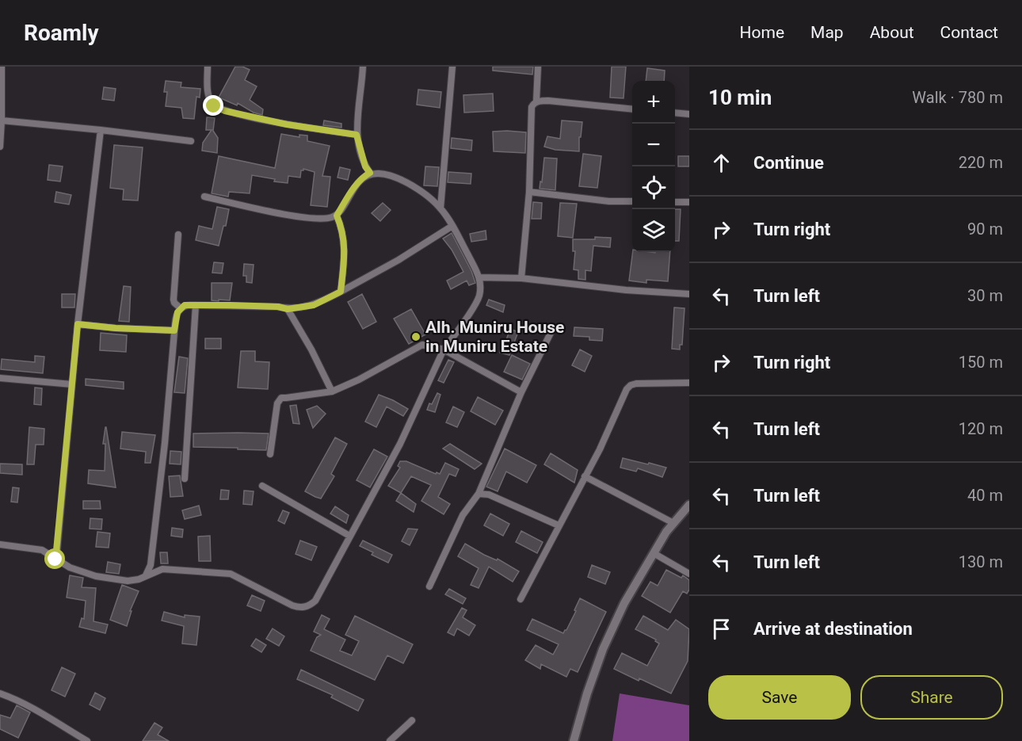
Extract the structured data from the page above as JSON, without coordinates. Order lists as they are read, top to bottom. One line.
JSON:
{"places":["Alh. Muniru House in Muniru Estate"],"page":{"header":"Roamly","nav":["Home","Map","About","Contact"],"heading":["10 min","Walk · 780 m"],"map_buttons":["+","−"],"list":[["Continue","220 m"],["Turn right","90 m"],["Turn left","30 m"],["Turn right","150 m"],["Turn left","120 m"],["Turn left","40 m"],["Turn left","130 m"],"Arrive at destination"],"buttons":["Save","Share"]}}
